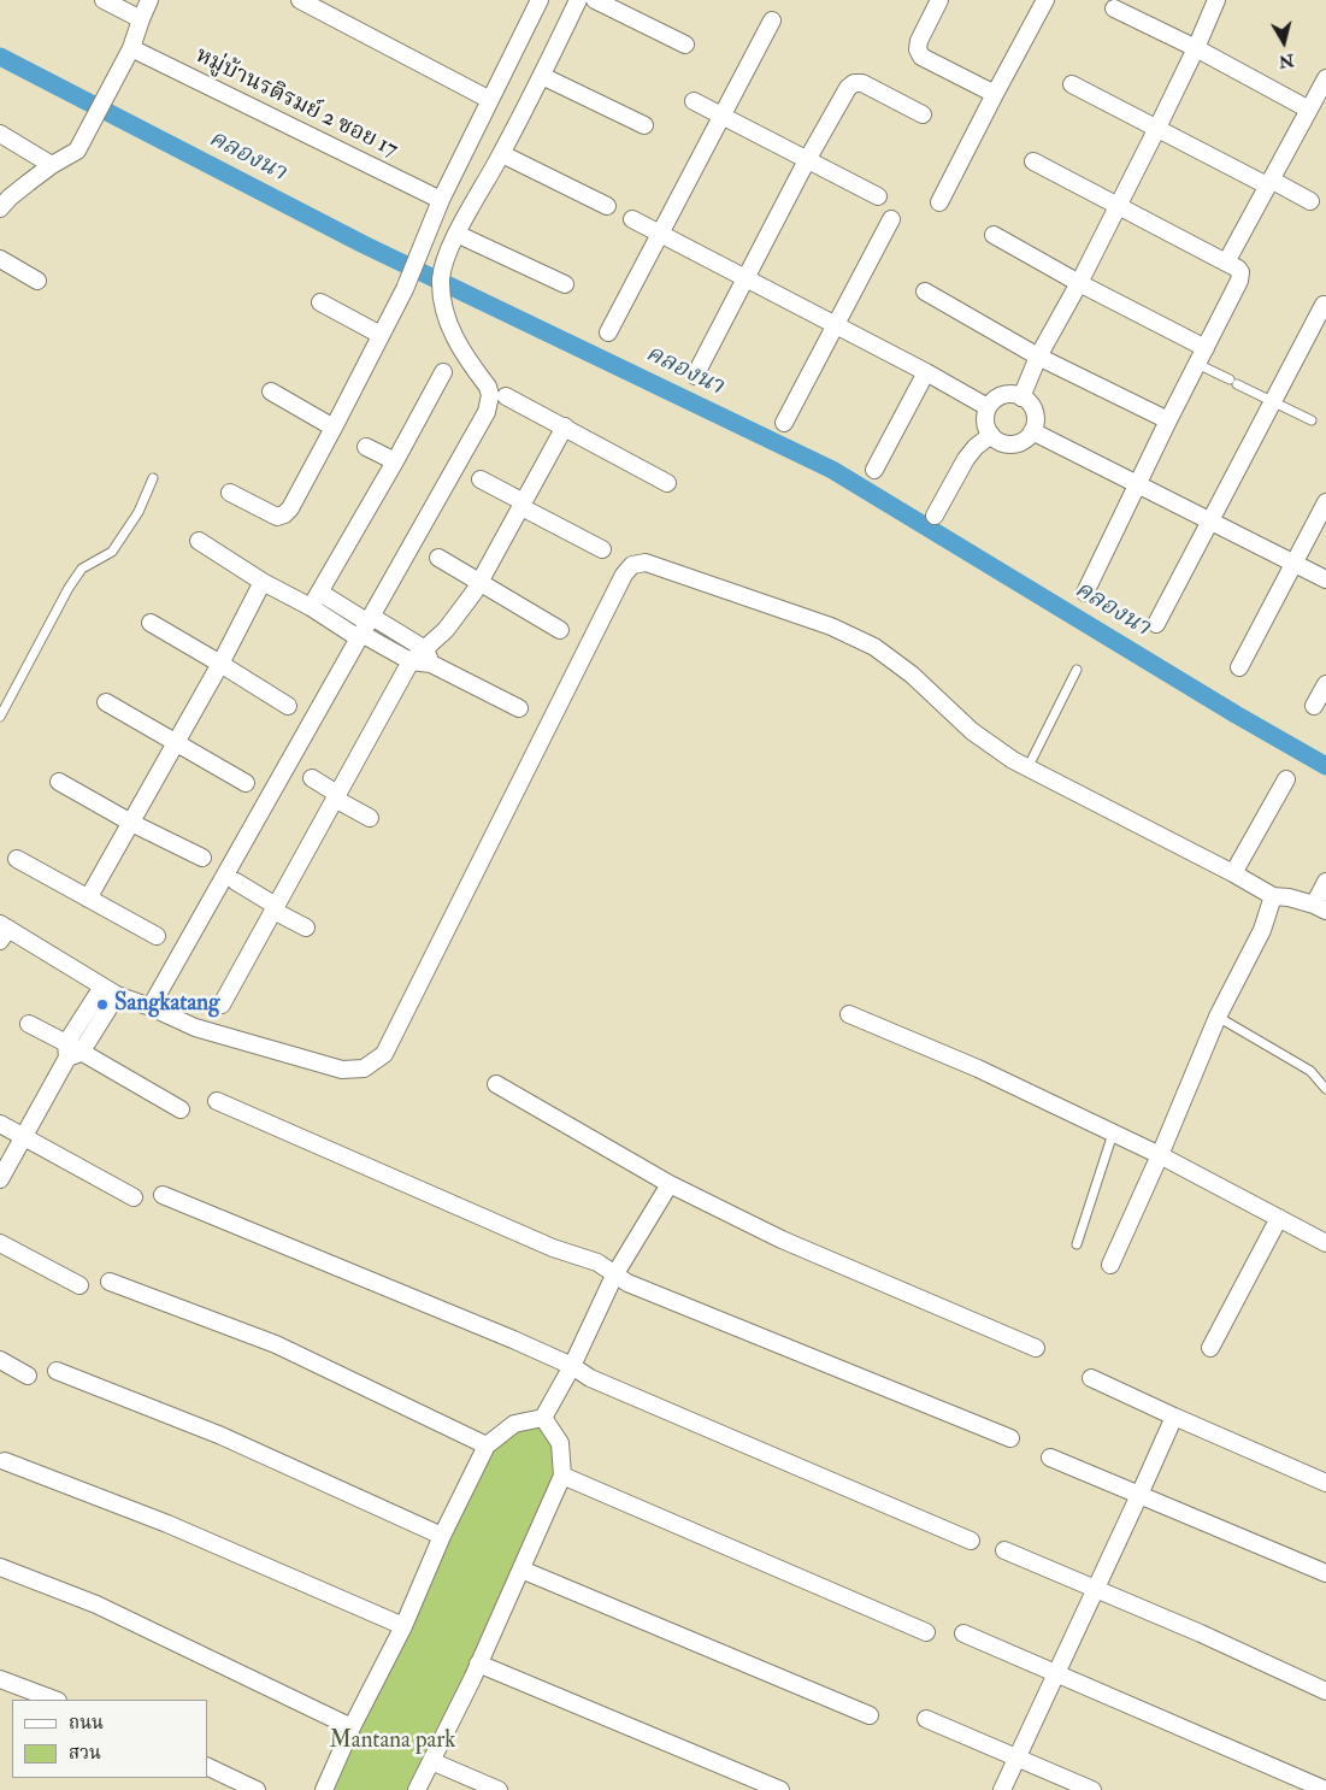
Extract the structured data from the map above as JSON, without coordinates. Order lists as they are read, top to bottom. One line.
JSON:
{"streets":{"street":["หมู่บ้านรติรมย์ 2 ซอย 17"]},"water":["คลองนา"],"parks":["Mantana park"],"places":["Sangkatang"],"legend":["ถนน","สวน"],"north":"bottom"}
